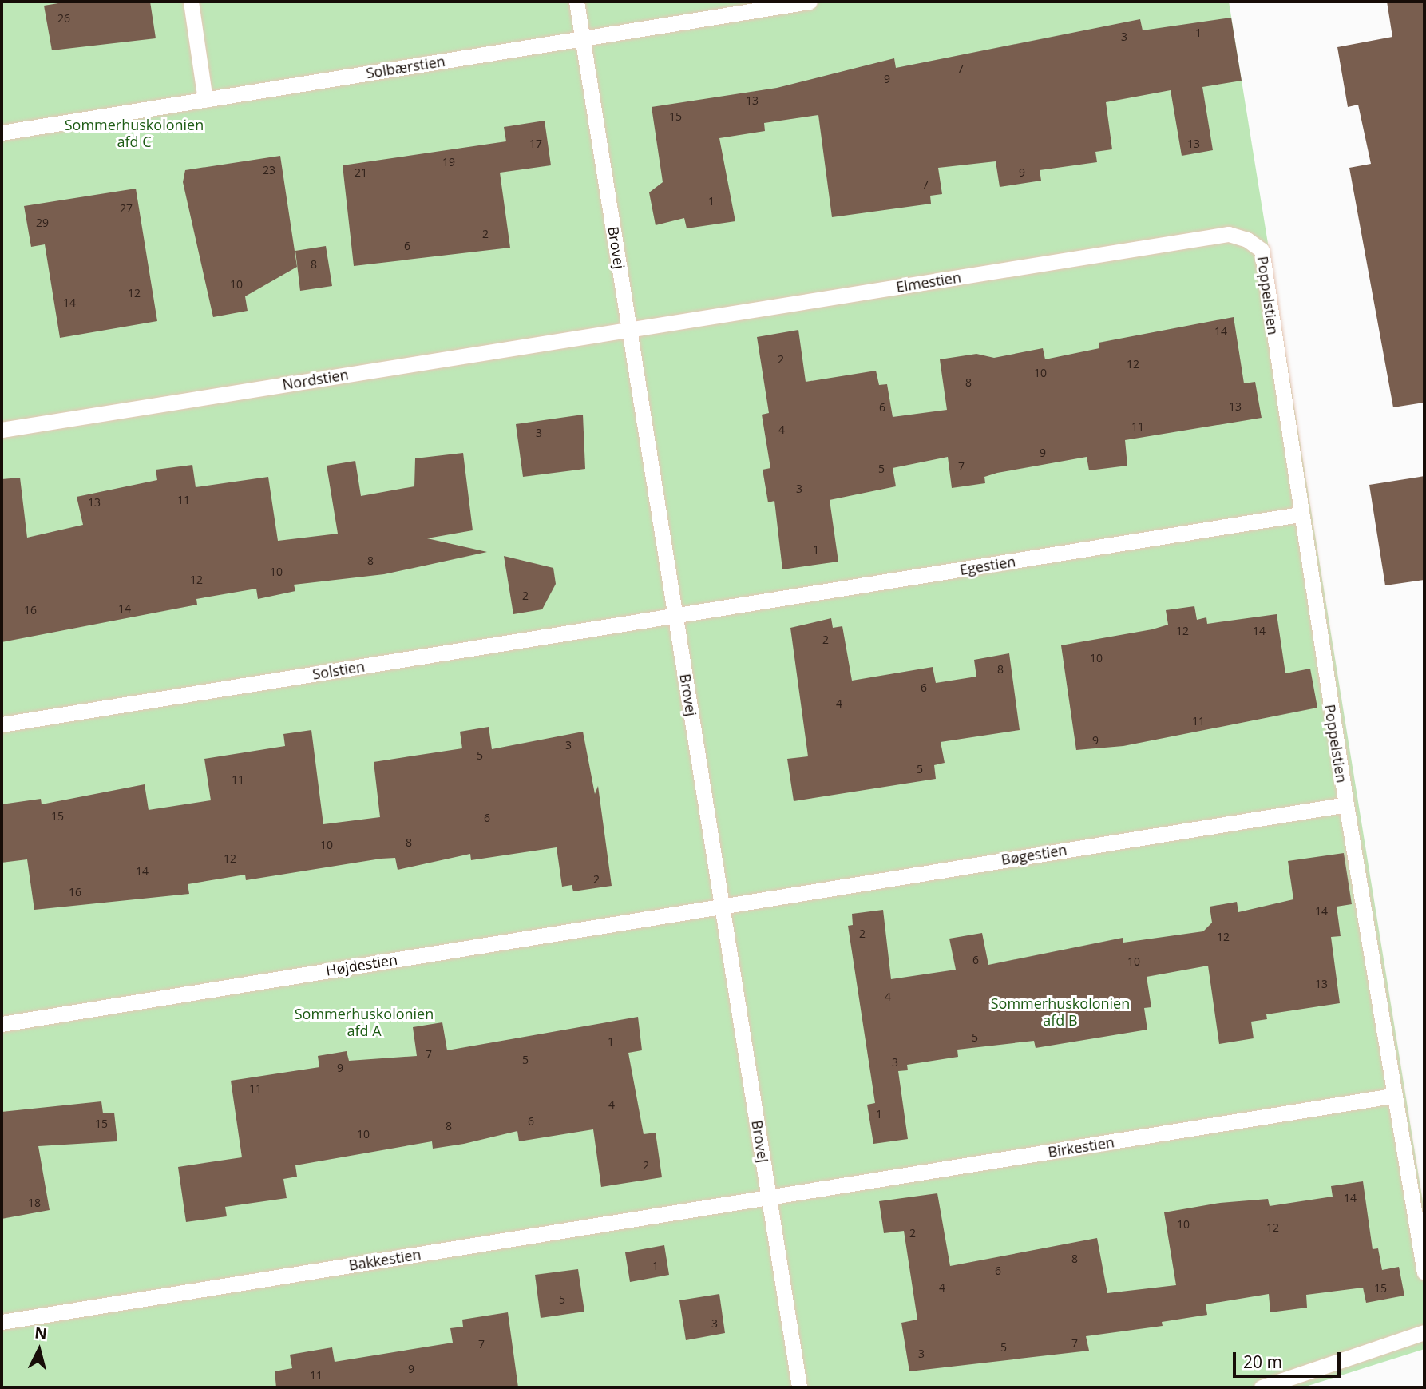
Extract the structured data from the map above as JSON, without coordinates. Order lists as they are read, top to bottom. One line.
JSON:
{"streets":{"lane":["Solbærstien","Brovej","Elmestien","Poppelstien","Nordstien","Egestien","Solstien","Bøgestien","Højdestien","Birkestien","Bakkestien"]},"crossings":[["Solbærstien","Brovej"],["Brovej","Elmestien"],["Brovej","Nordstien"],["Brovej","Egestien"],["Brovej","Solstien"],["Brovej","Bøgestien"],["Brovej","Højdestien"],["Brovej","Birkestien"],["Brovej","Bakkestien"],["Elmestien","Poppelstien"],["Elmestien","Nordstien"],["Poppelstien","Egestien"],["Poppelstien","Bøgestien"],["Poppelstien","Birkestien"],["Egestien","Solstien"],["Bøgestien","Højdestien"],["Birkestien","Bakkestien"]],"parks":["Sommerhuskolonien afd C","Sommerhuskolonien afd B","Sommerhuskolonien afd A"],"house_numbers":["26","1","3","7","9","13","15","17","13","19","23","21","9","7","1","27","29","2","6","8","10","12","14","14","2","12","10","8","13","6","11","4","3","9","7","5","3","11","13","1","8","10","12","2","14","16","12","14","2","10","8","6","4","11","9","3","5","5","11","15","6","8","10","12","14","2","16","14","2","12","6","10","13","4","5","1","7","5","3","9","11","4","1","6","15","8","10","2","14","18","10","12","2","8","1","6","4","15","5","3","7","7","5","3","9","11"],"scale_bar":"20 m","north":"top"}
